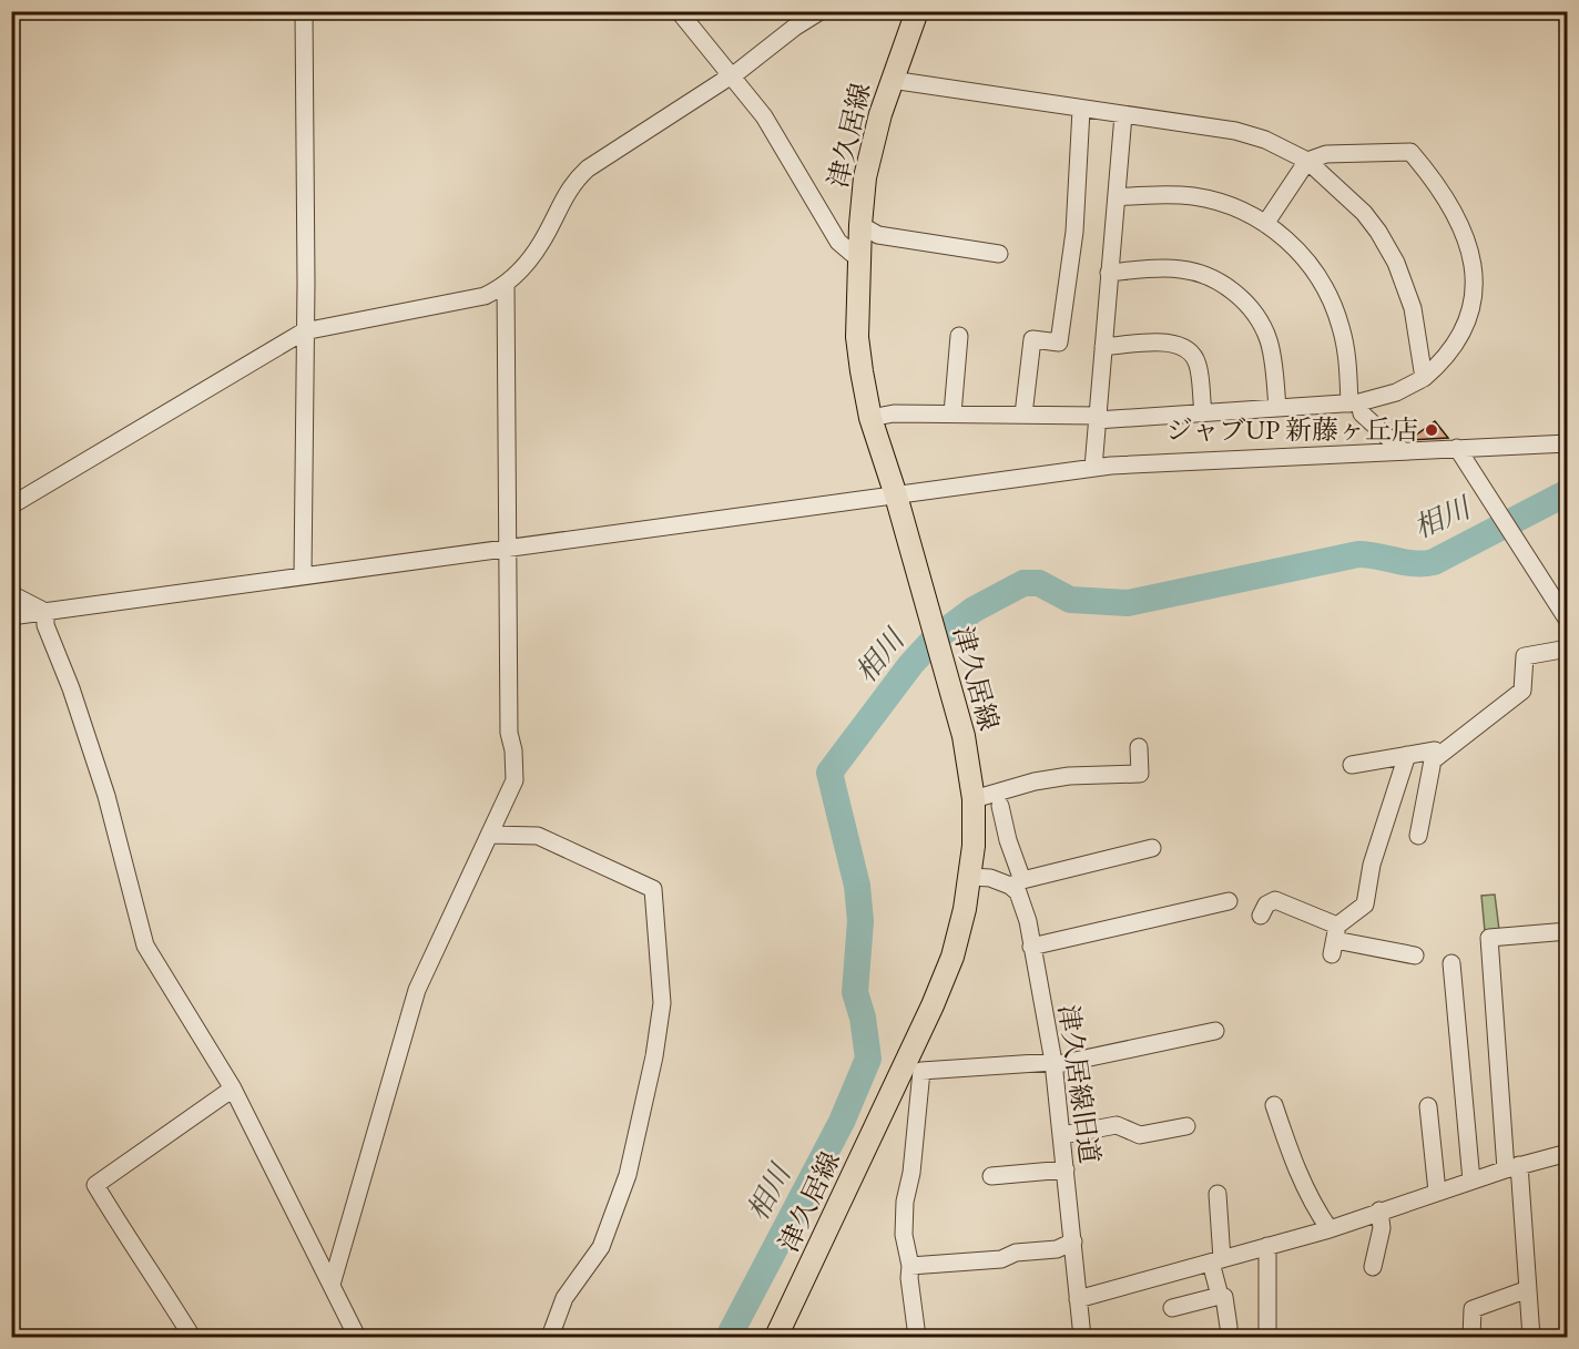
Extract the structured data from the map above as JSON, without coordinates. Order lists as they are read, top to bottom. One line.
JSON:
{"streets":{"main road":["津久居線"],"street":["津久居線旧道"]},"water":["相川"],"places":["ジャブUP 新藤ヶ丘店"]}
